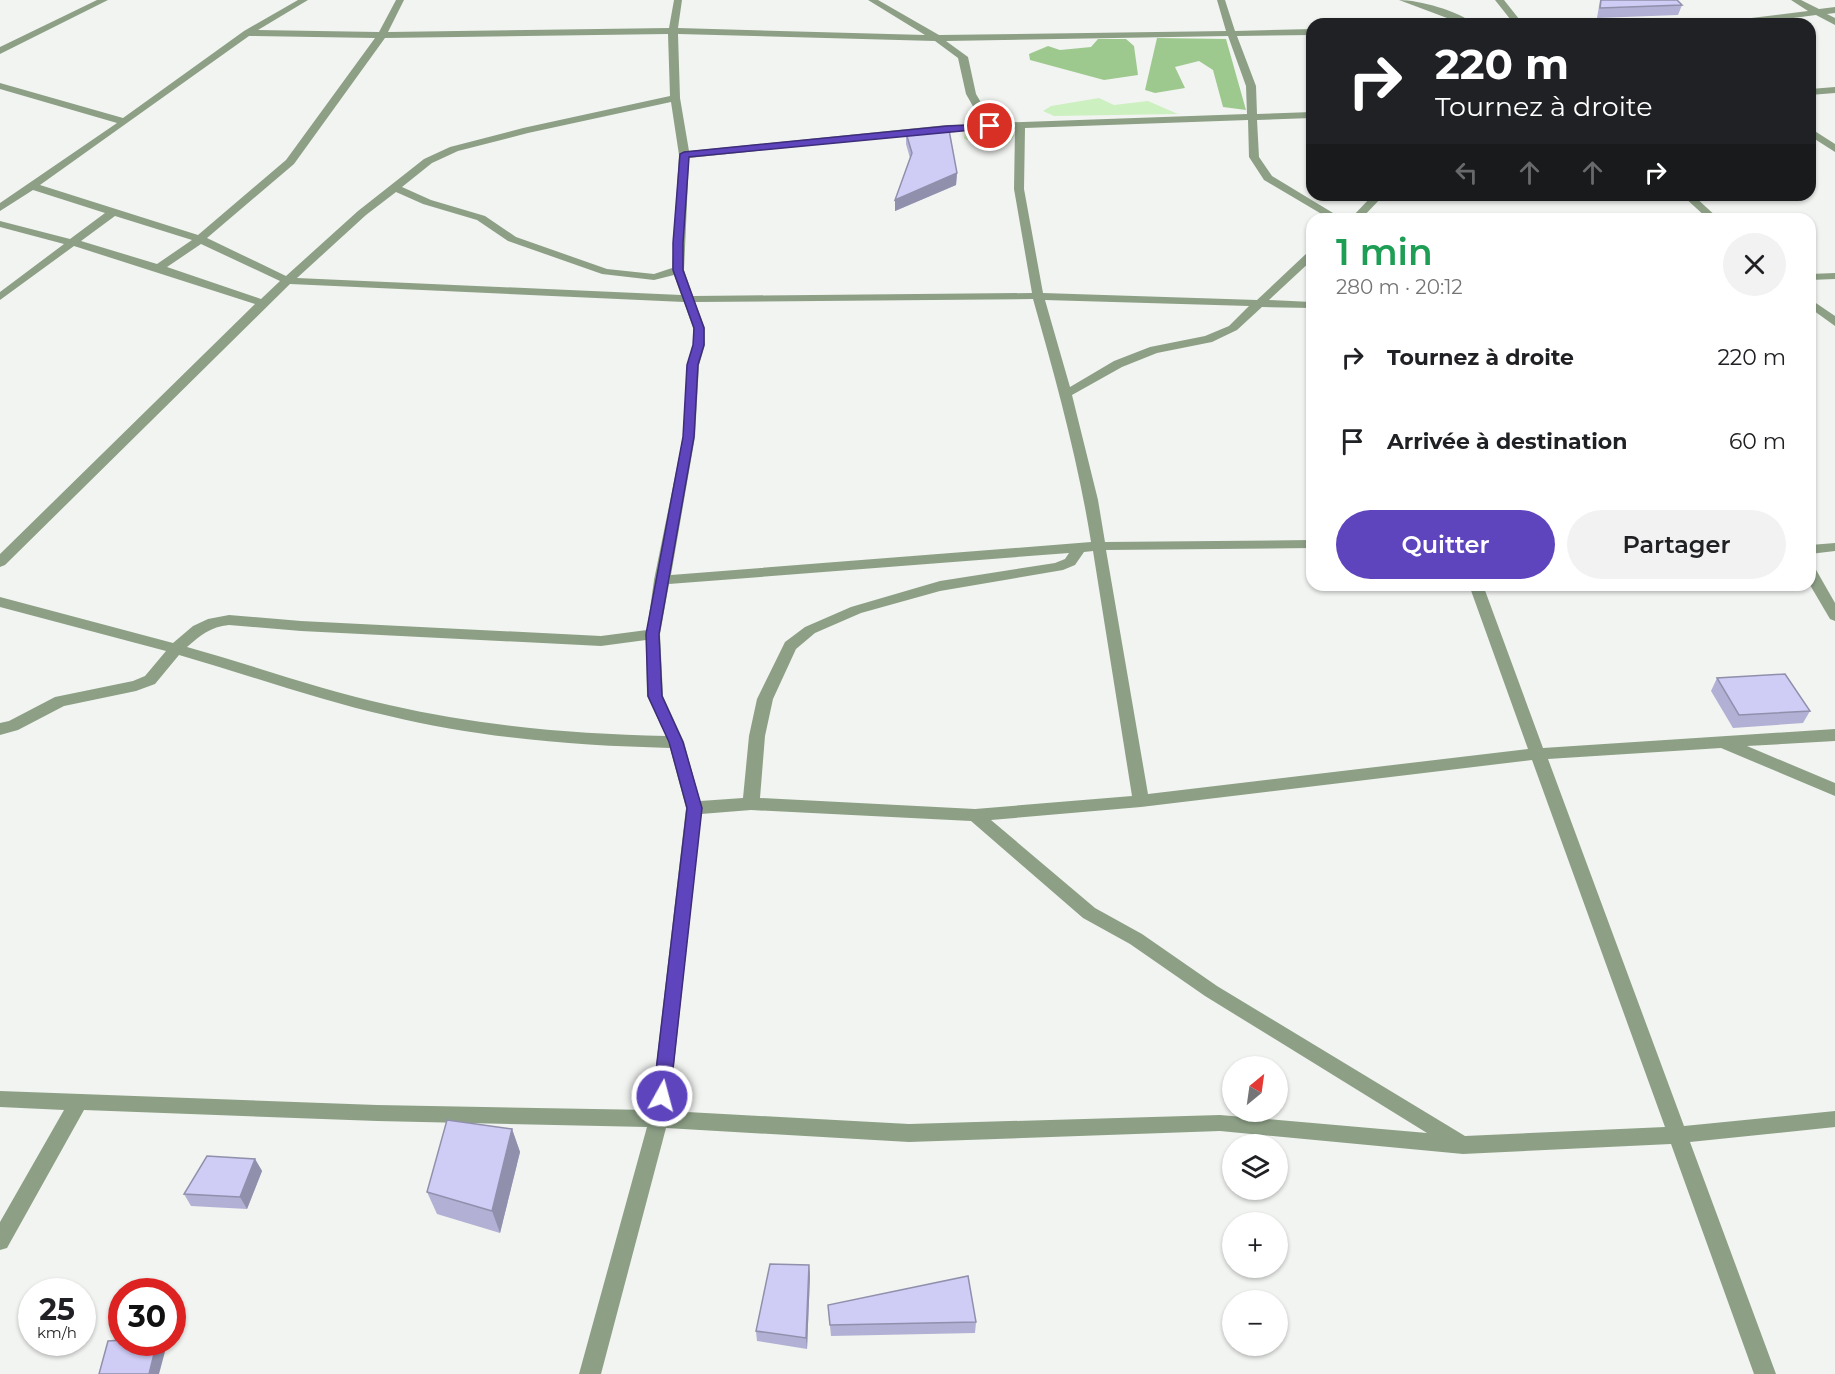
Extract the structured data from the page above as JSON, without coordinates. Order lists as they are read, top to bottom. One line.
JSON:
{"north":"top right","page":{"turn":["220 m","Tournez à droite"],"heading":["1 min","280 m · 20:12"],"list":[{"name":"Tournez à droite","value":"220 m"},{"name":"Arrivée à destination","value":"60 m"}],"buttons":["Quitter","Partager"],"map_buttons":["+","−"],"speed":"25 km/h","limit":"30"}}
